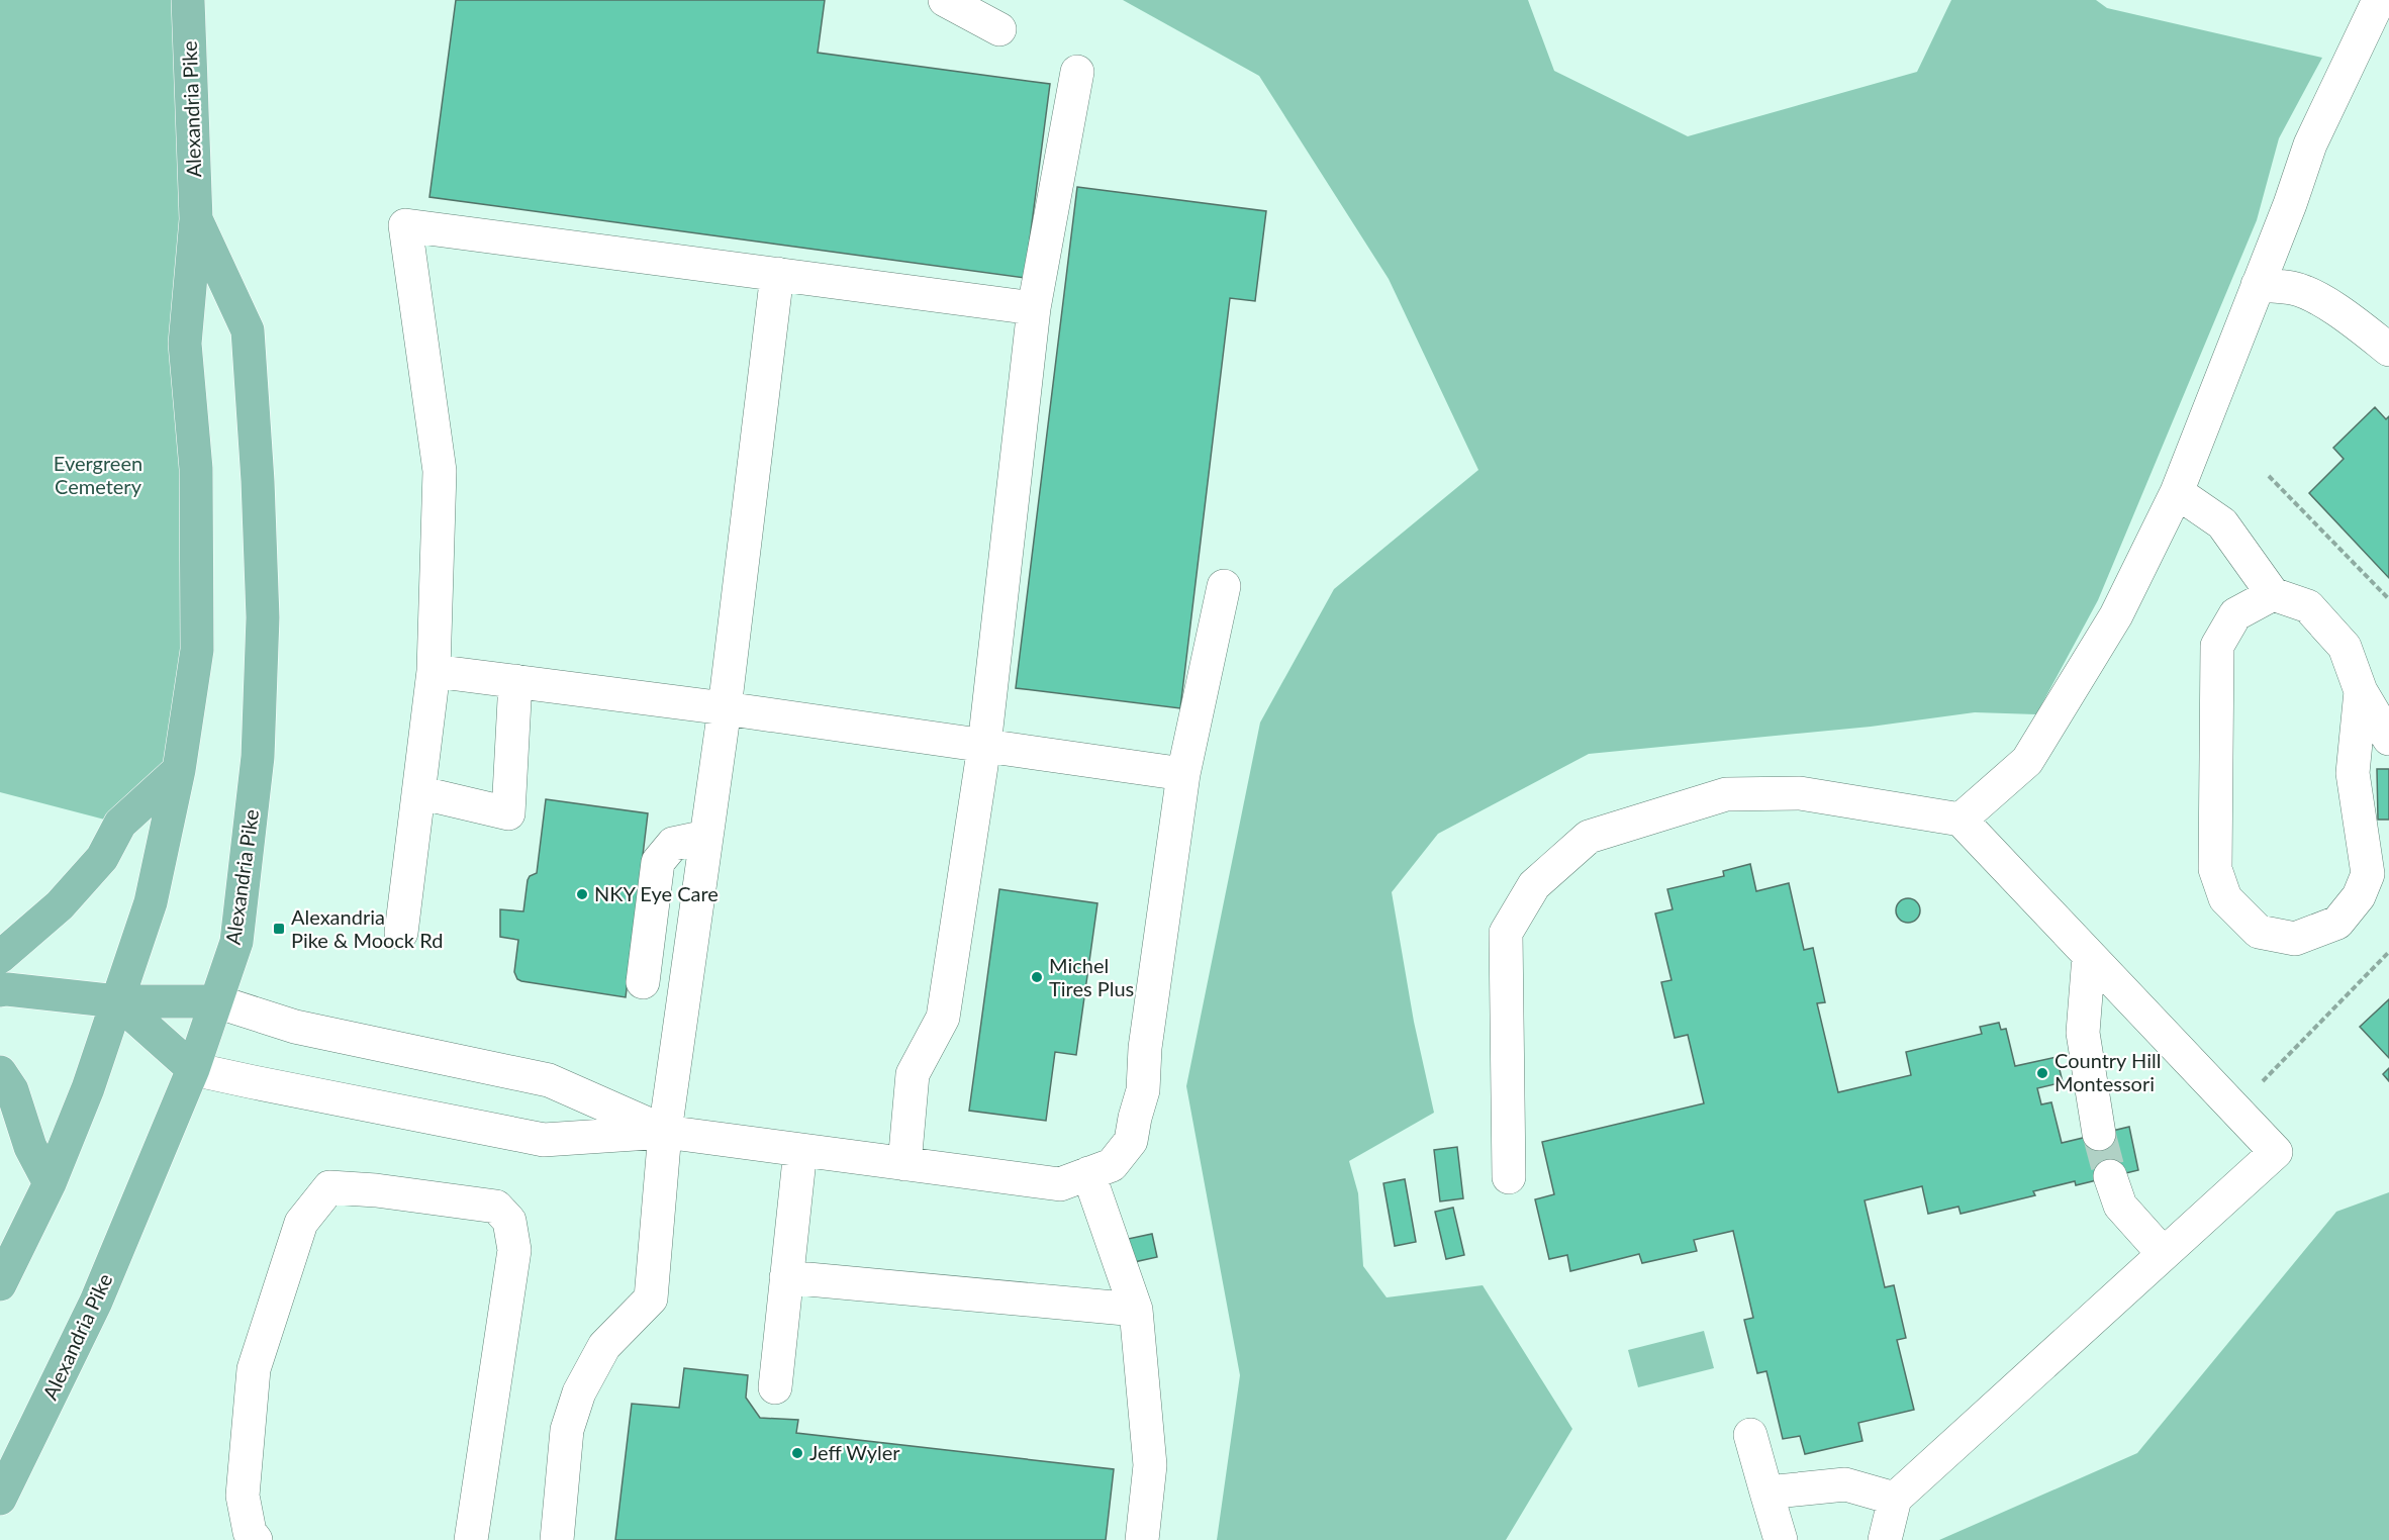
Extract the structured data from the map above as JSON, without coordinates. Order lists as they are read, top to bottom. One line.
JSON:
{"streets":{"main road":["Alexandria Pike"]},"parks":["Evergreen Cemetery"],"places":{"other":["NKY Eye Care","Michel Tires Plus","Country Hill Montessori","Jeff Wyler"],"transit":["Alexandria Pike & Moock Rd"]}}
